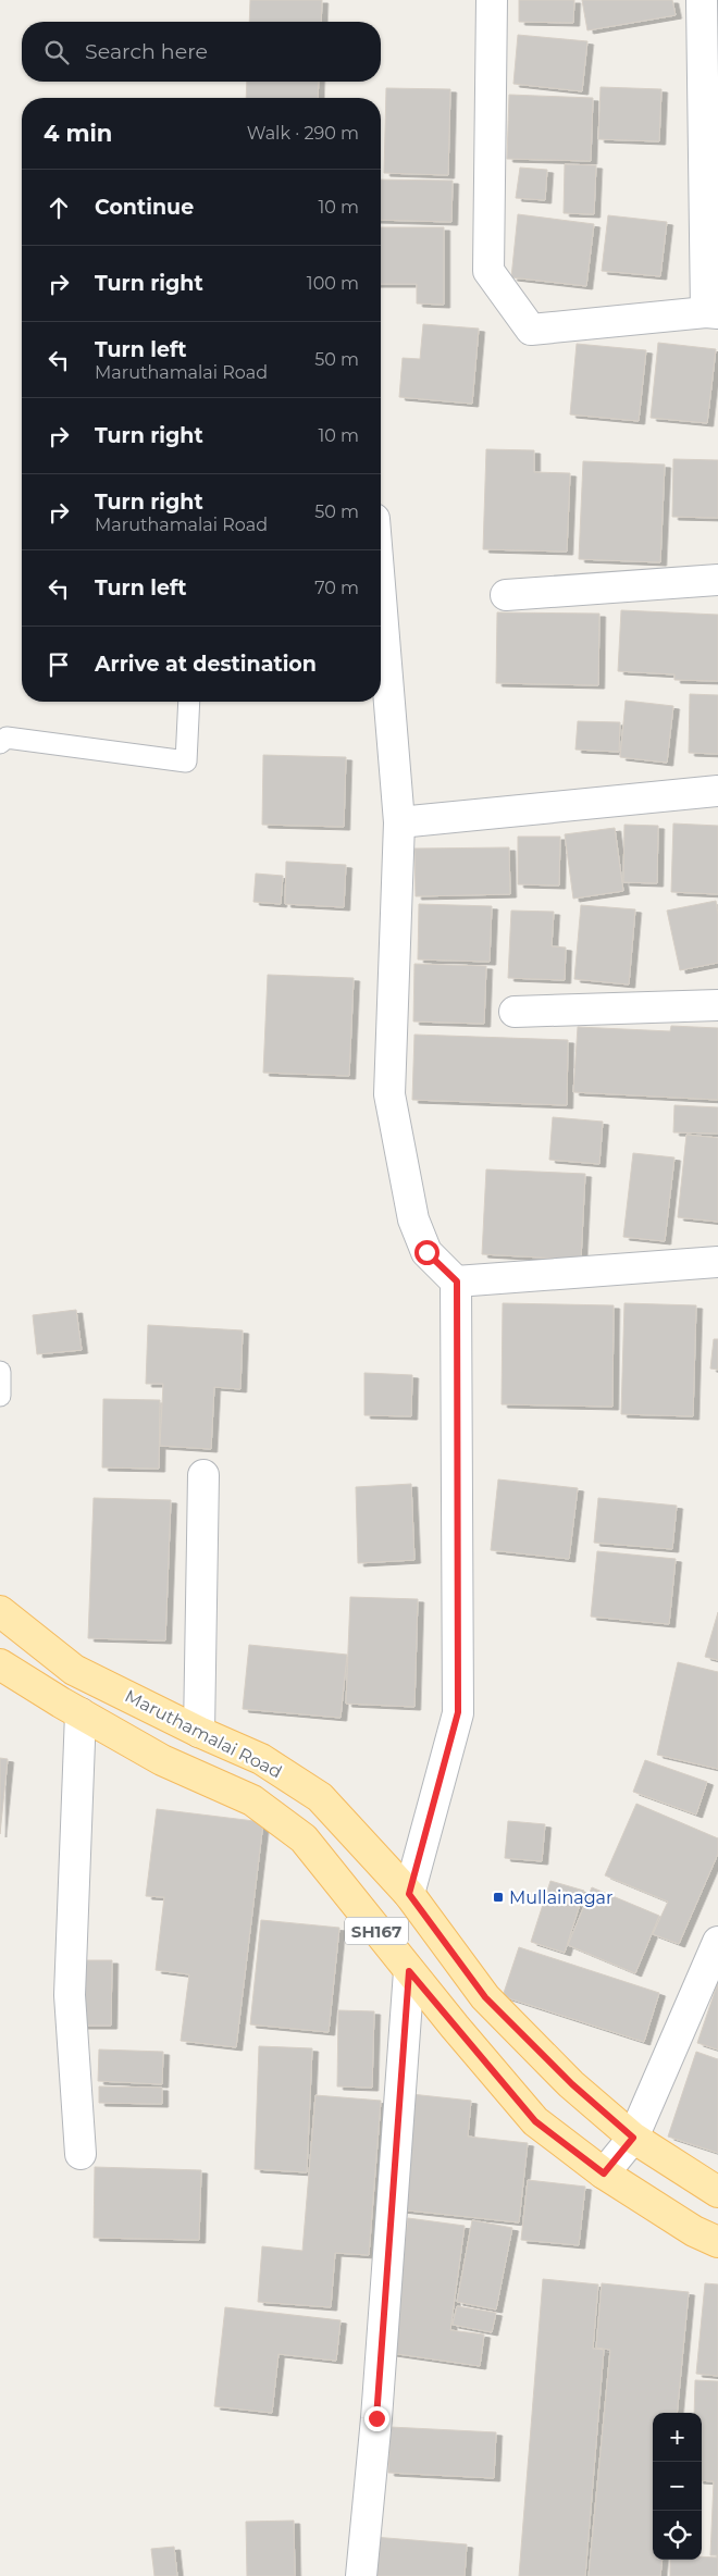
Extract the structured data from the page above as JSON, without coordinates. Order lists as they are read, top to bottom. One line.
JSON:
{"streets":{"main road":["Maruthamalai Road","SH167"]},"places":{"transit":["Mullainagar"]},"page":{"search":"Search here","heading":["4 min","Walk · 290 m"],"list":[["Continue","10 m"],["Turn right","100 m"],["Turn left","Maruthamalai Road","50 m"],["Turn right","10 m"],["Turn right","Maruthamalai Road","50 m"],["Turn left","70 m"],"Arrive at destination"],"map_buttons":["+","−"]}}
